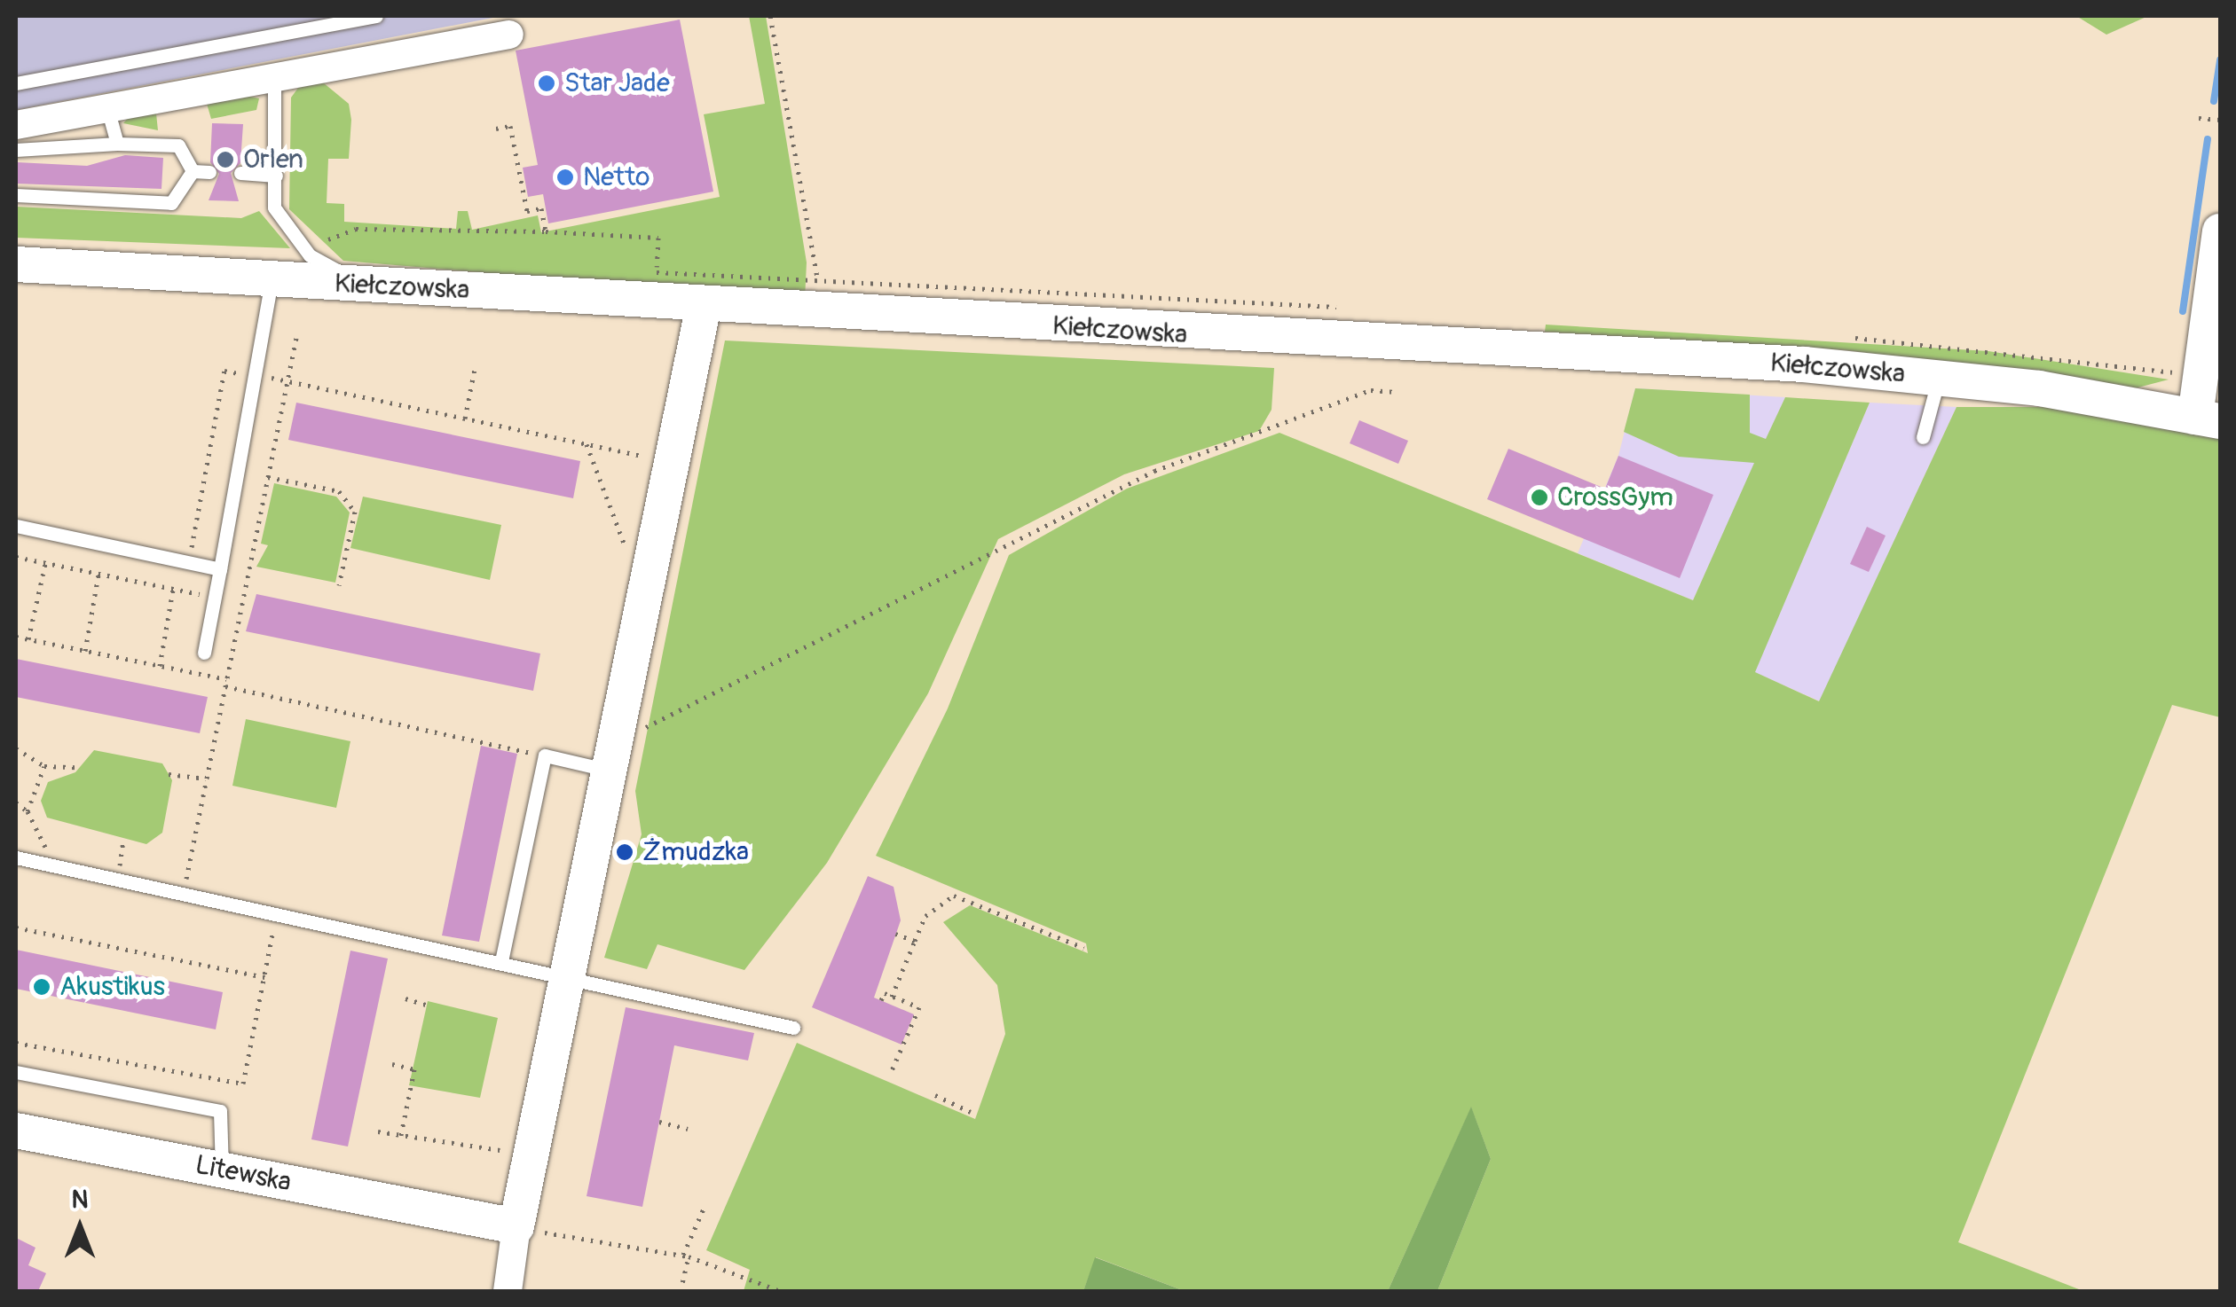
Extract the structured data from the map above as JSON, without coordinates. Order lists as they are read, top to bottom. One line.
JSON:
{"streets":{"street":["Kiełczowska","Litewska"]},"places":["Star Jade","Orlen","Netto","CrossGym","Żmudzka","Akustikus"],"north":"top"}
